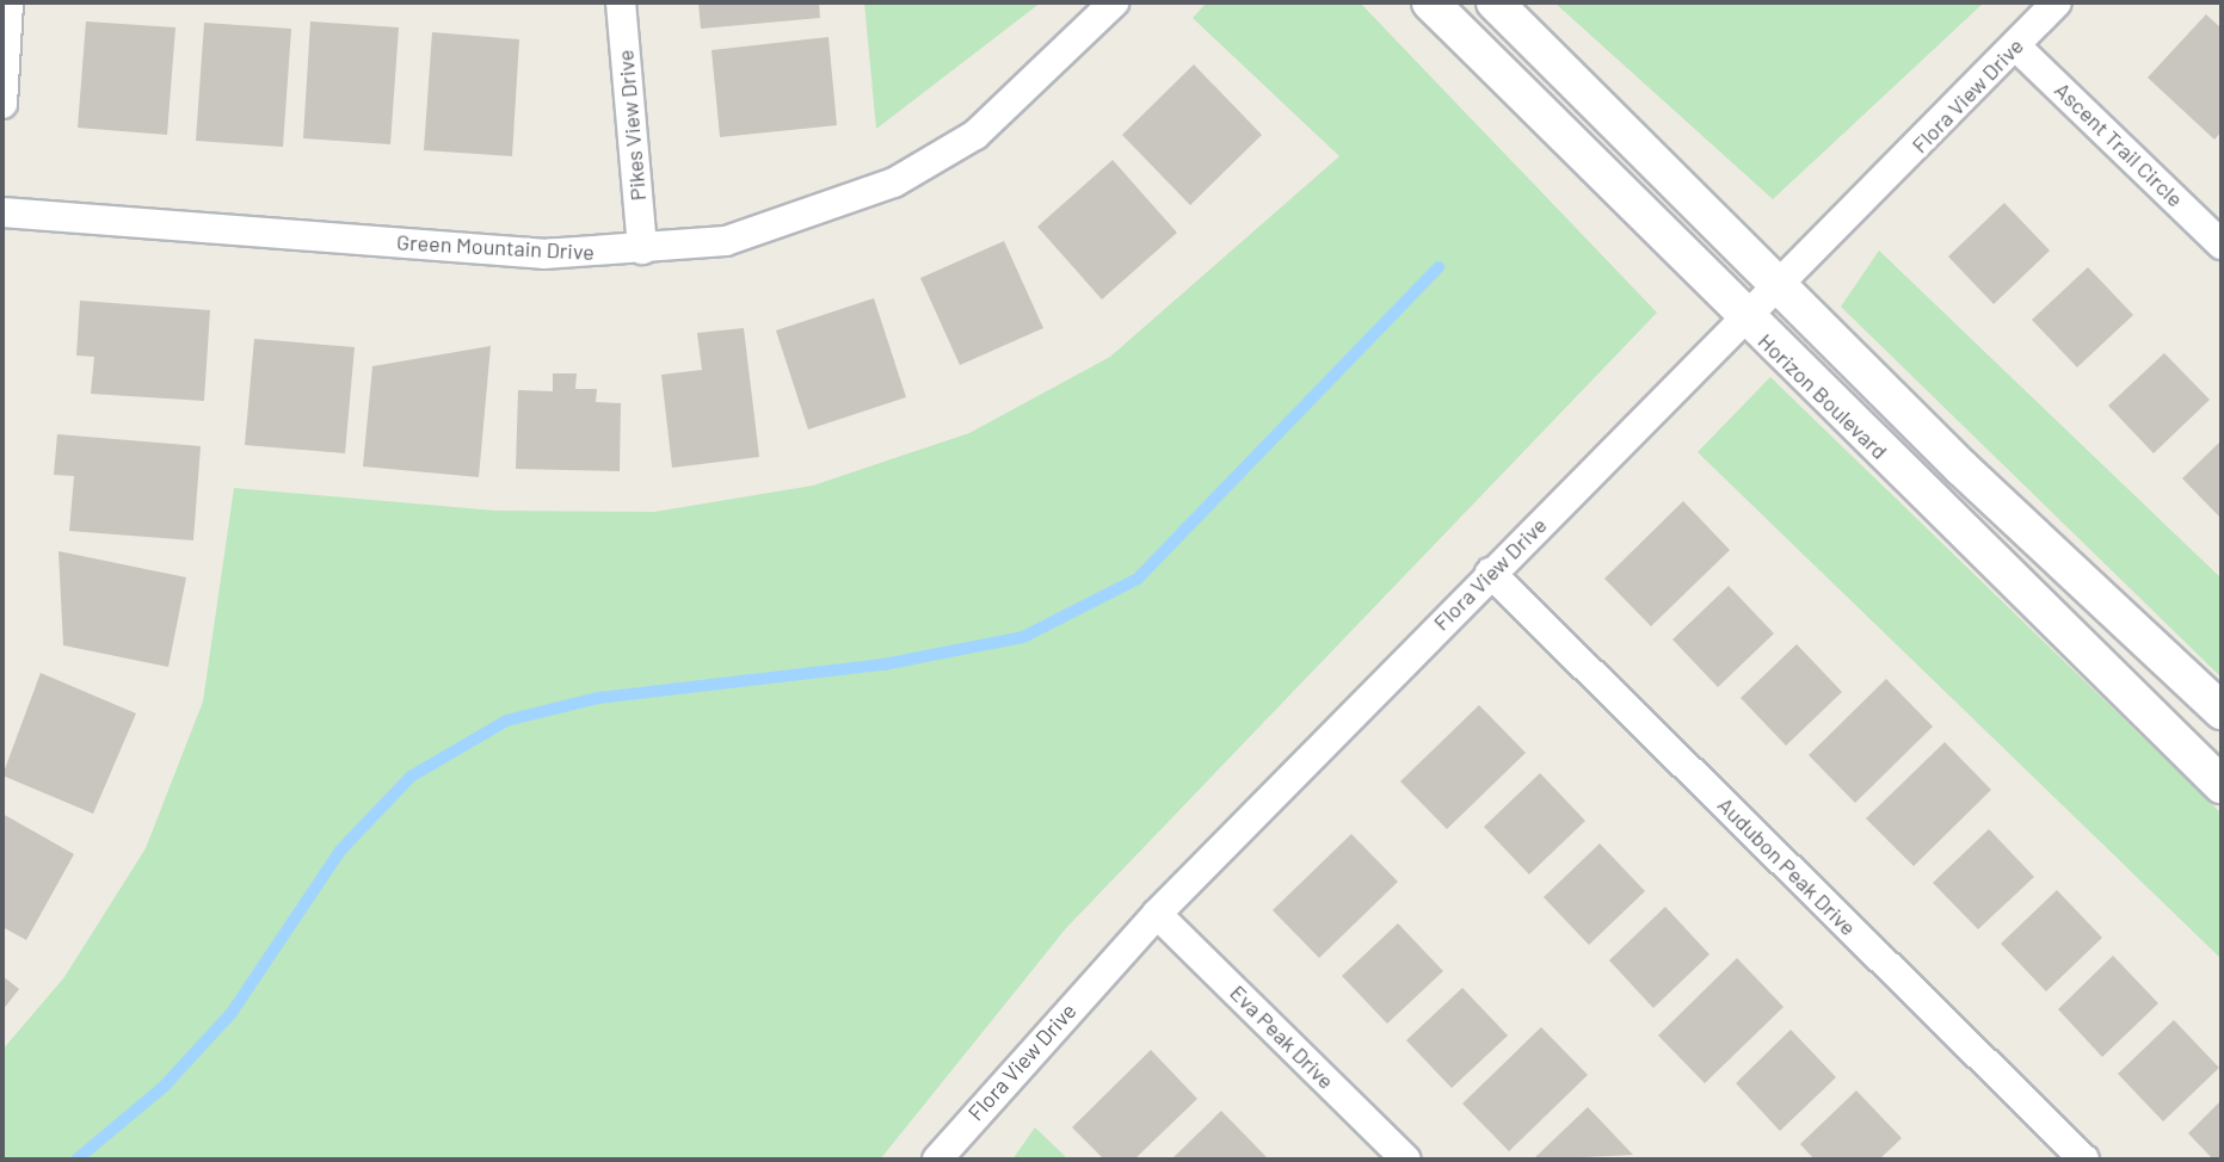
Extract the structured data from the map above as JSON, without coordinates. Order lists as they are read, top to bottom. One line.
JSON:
{"streets":{"street":["Flora View Drive","Pikes View Drive","Ascent Trail Circle","Green Mountain Drive","Horizon Boulevard","Audubon Peak Drive","Eva Peak Drive"]},"crossings":[["Flora View Drive","Ascent Trail Circle"],["Flora View Drive","Horizon Boulevard"],["Flora View Drive","Audubon Peak Drive"],["Flora View Drive","Eva Peak Drive"],["Pikes View Drive","Green Mountain Drive"]]}
